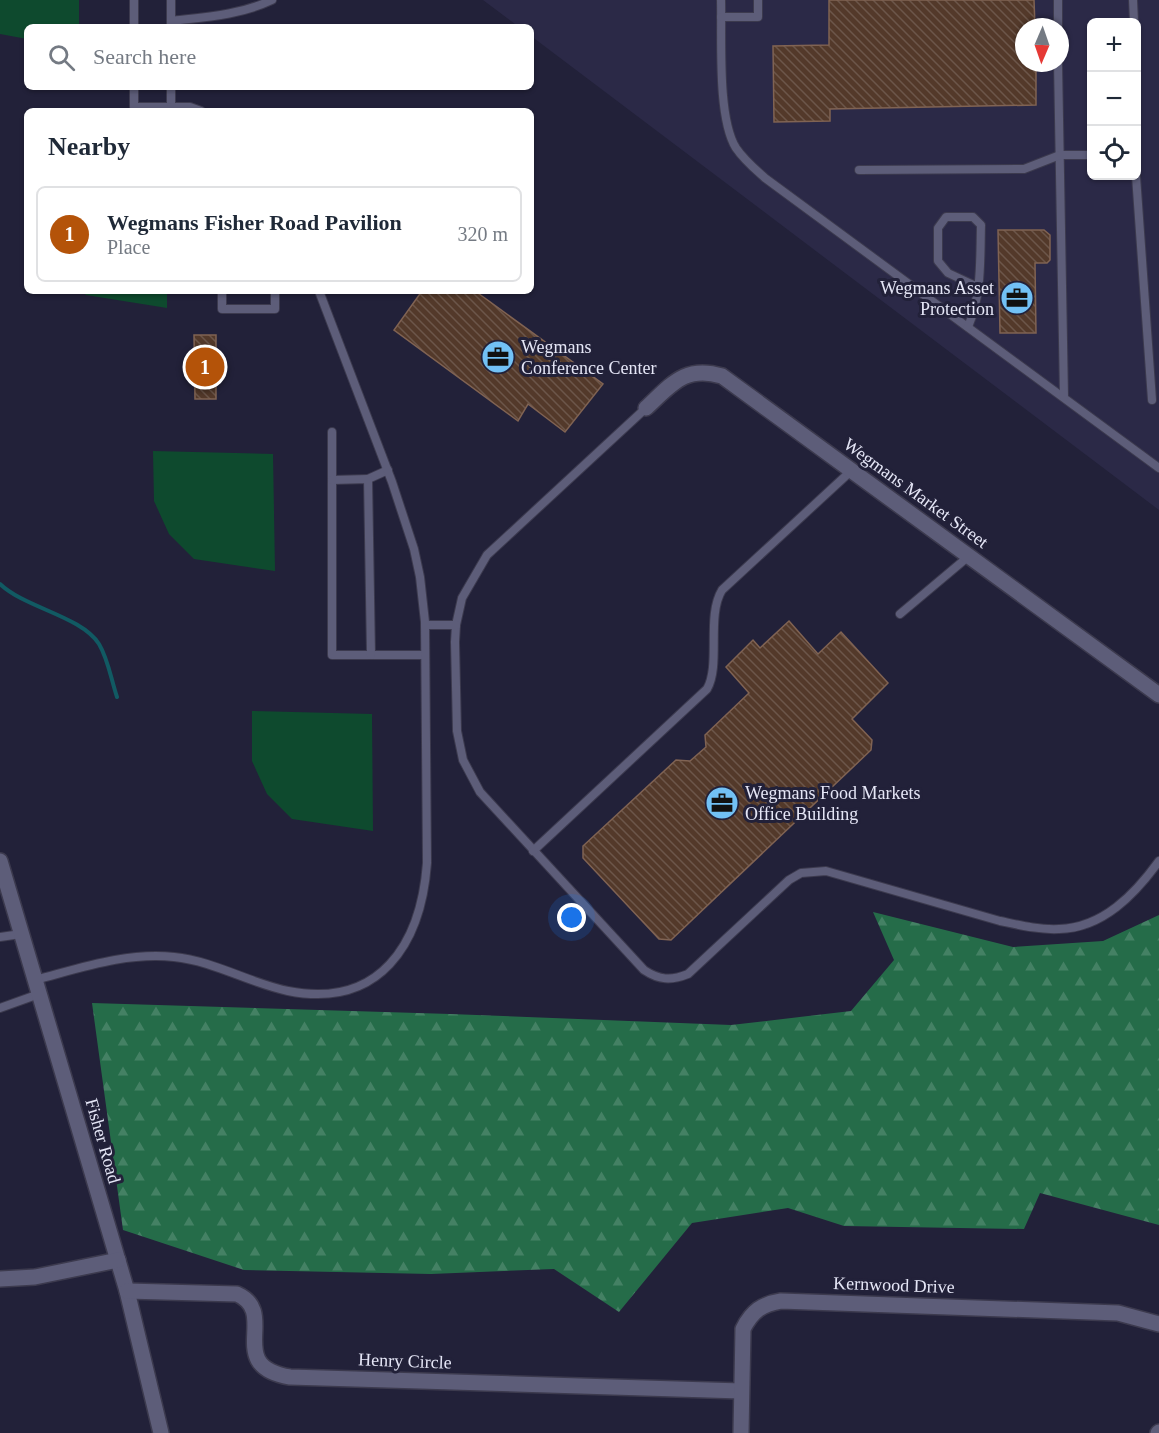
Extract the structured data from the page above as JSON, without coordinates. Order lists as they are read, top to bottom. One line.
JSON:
{"streets":{"street":["Wegmans Market Street","Fisher Road","Kernwood Drive","Henry Circle"]},"crossings":[["Fisher Road","Henry Circle"],["Kernwood Drive","Henry Circle"]],"places":{"office":["Wegmans Asset Protection","Wegmans Conference Center","Wegmans Food Markets Office Building"]},"north":"bottom","page":{"map_buttons":["+","−"],"search":"Search here","heading":"Nearby","list":[{"mark":"1","name":"Wegmans Fisher Road Pavilion","note":"Place","value":"320 m"}],"pins":"1"}}
